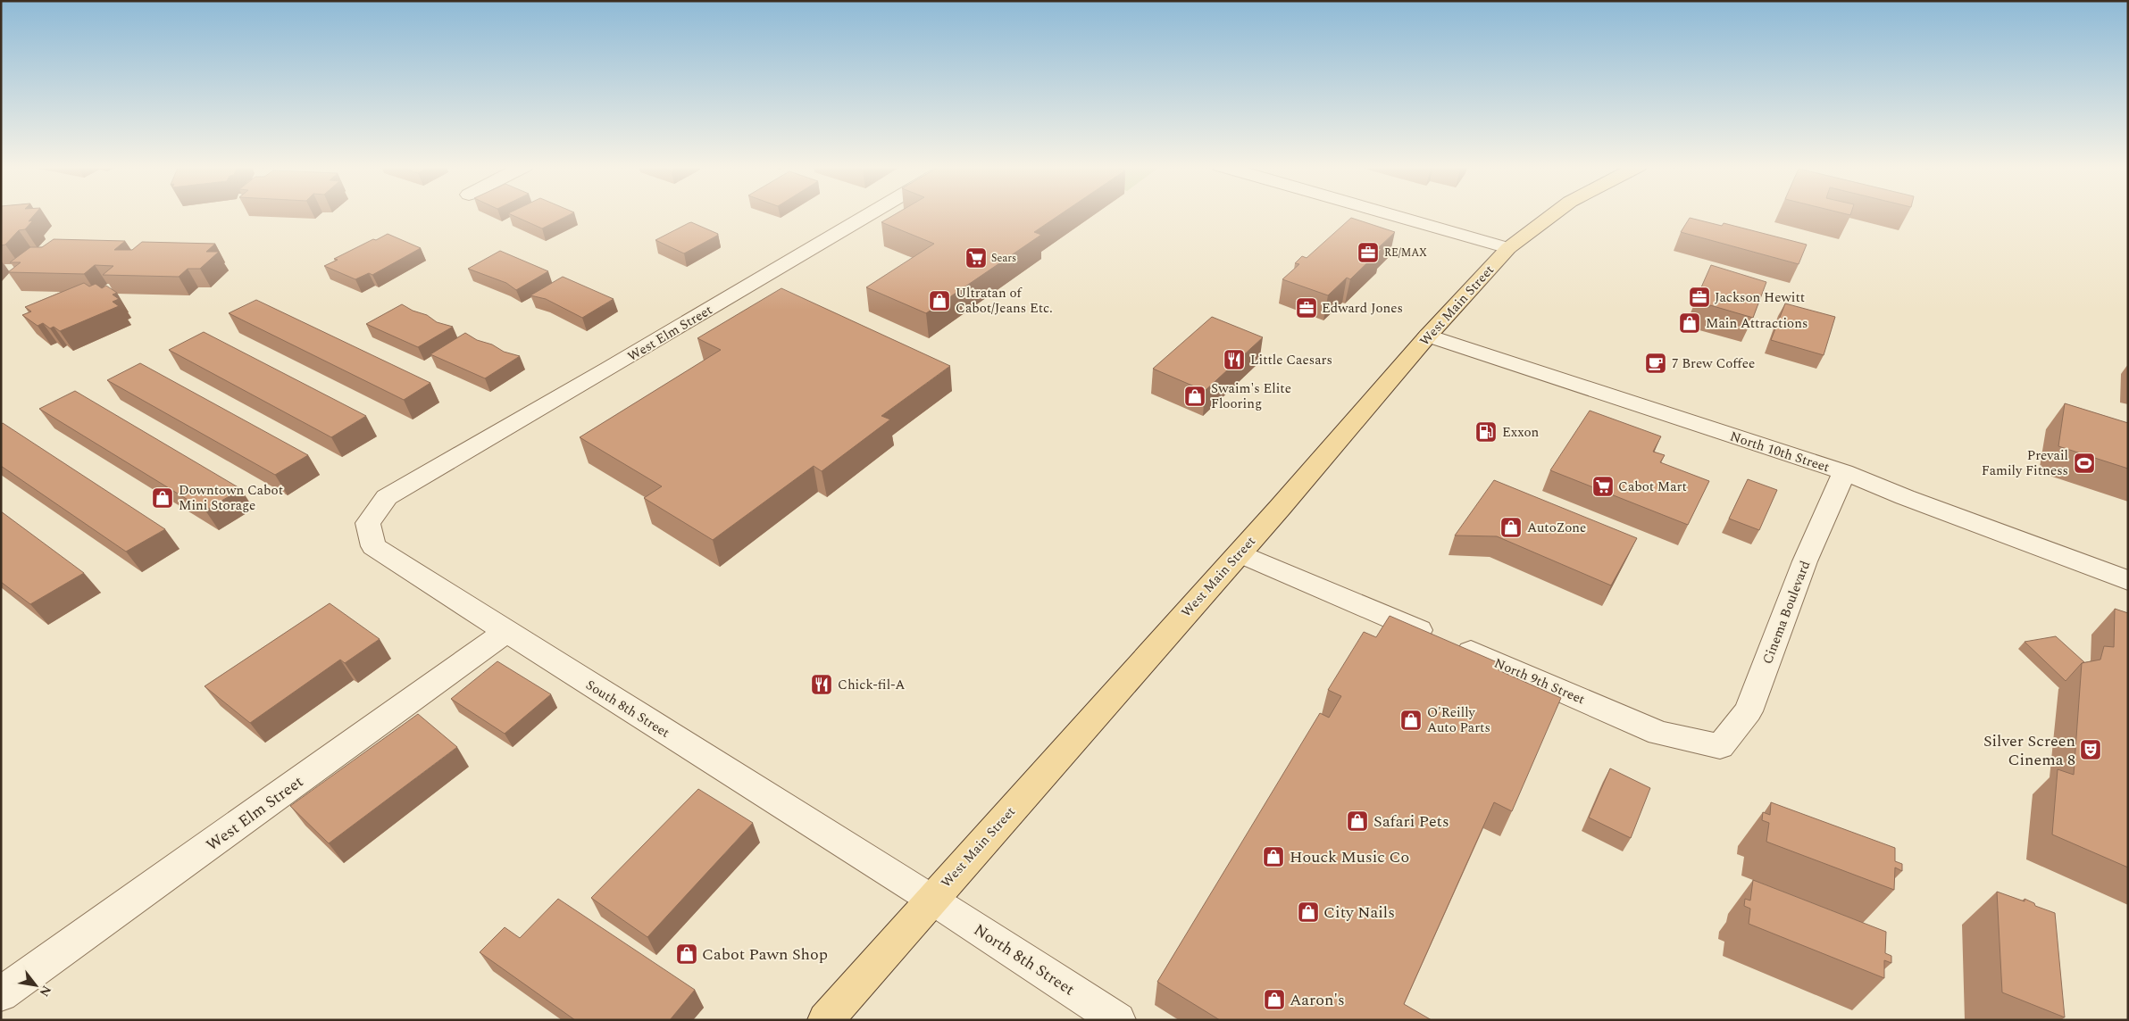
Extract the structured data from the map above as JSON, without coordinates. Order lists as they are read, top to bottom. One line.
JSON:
{"streets":{"main road":["West Main Street"],"street":["West Elm Street","North 10th Street","Cinema Boulevard","North 9th Street","South 8th Street","North 8th Street"]},"crossings":[["West Main Street","North 10th Street"],["West Main Street","North 9th Street"],["West Main Street","South 8th Street"],["West Main Street","North 8th Street"],["West Elm Street","South 8th Street"],["North 10th Street","Cinema Boulevard"],["Cinema Boulevard","North 9th Street"],["South 8th Street","North 8th Street"]],"places":{"office":["RE/MAX","Jackson Hewitt","Edward Jones"],"supermarket":["Sears","Cabot Mart"],"shop":["Ultratan of Cabot/Jeans Etc.","Main Attractions","Swaim's Elite Flooring","Downtown Cabot Mini Storage","AutoZone","O'Reilly Auto Parts","Safari Pets","Houck Music Co","City Nails","Cabot Pawn Shop","Aaron's"],"restaurant":["Little Caesars","Chick-fil-A"],"cafe":["7 Brew Coffee"],"fuel station":["Exxon"],"sports":["Prevail Family Fitness"],"theatre":["Silver Screen Cinema 8"]},"north":"bottom right"}
